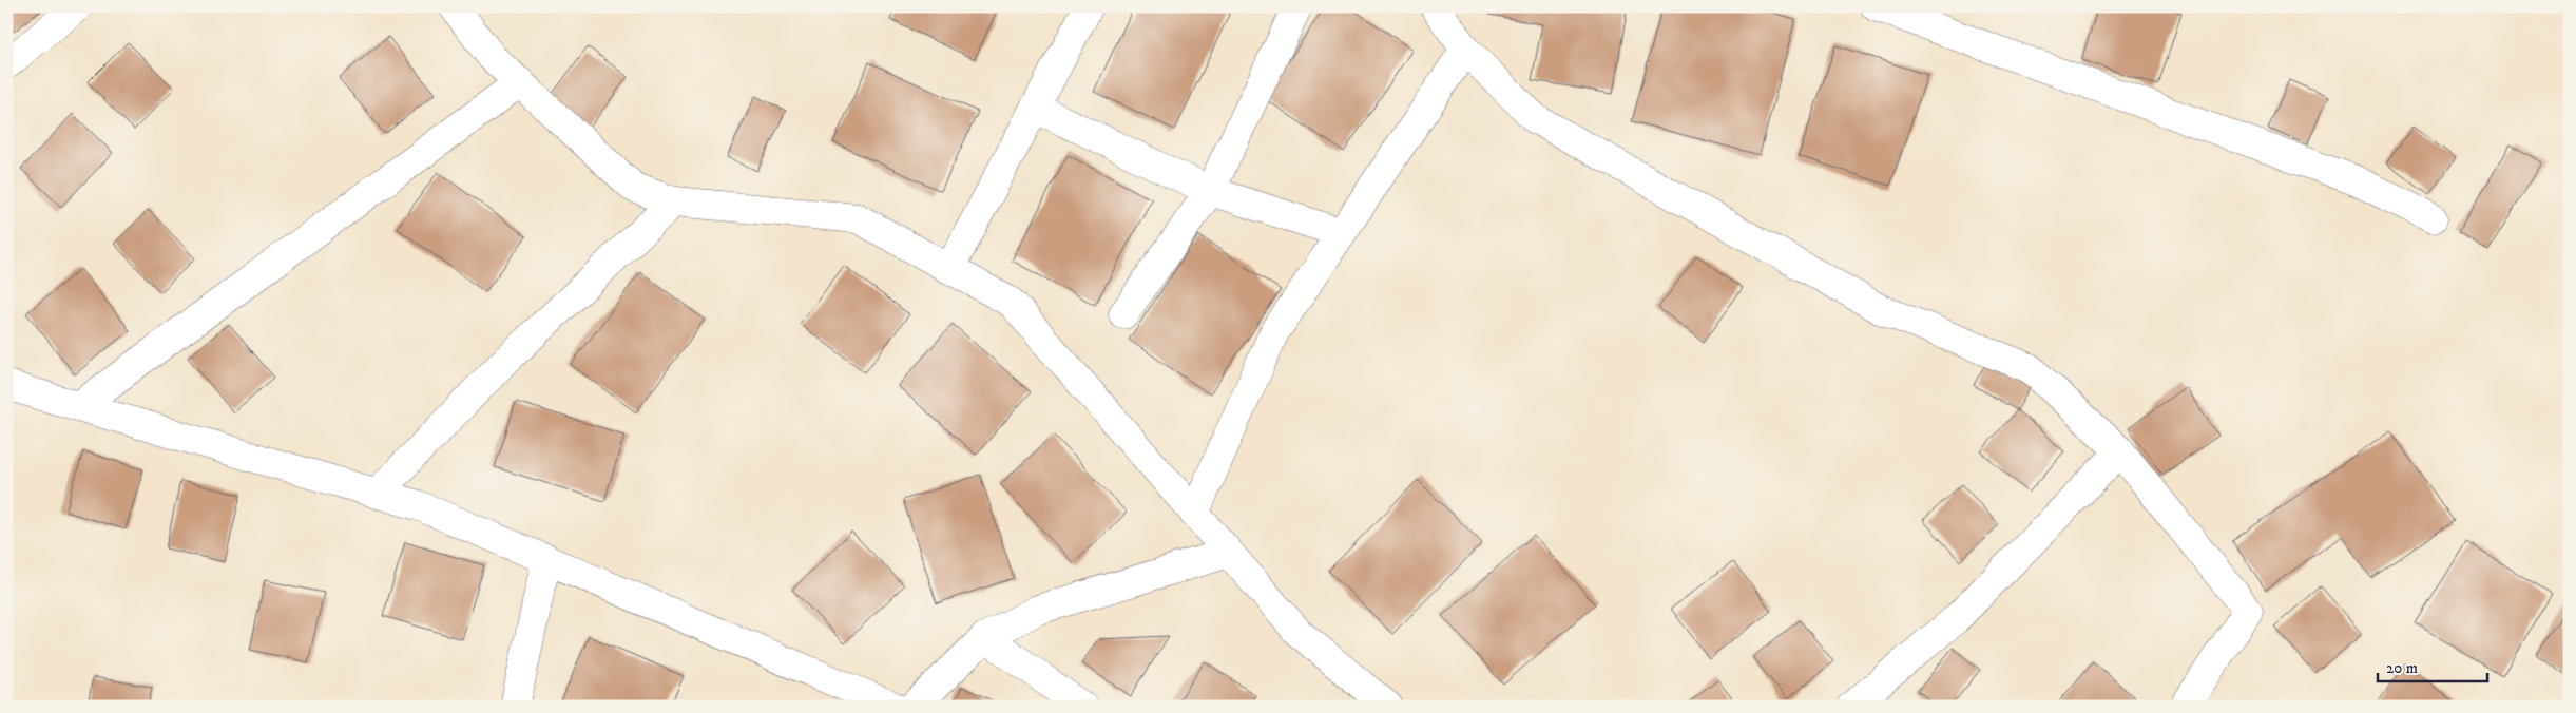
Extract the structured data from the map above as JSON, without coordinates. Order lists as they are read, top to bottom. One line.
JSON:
{"scale_bar":"20 m"}
